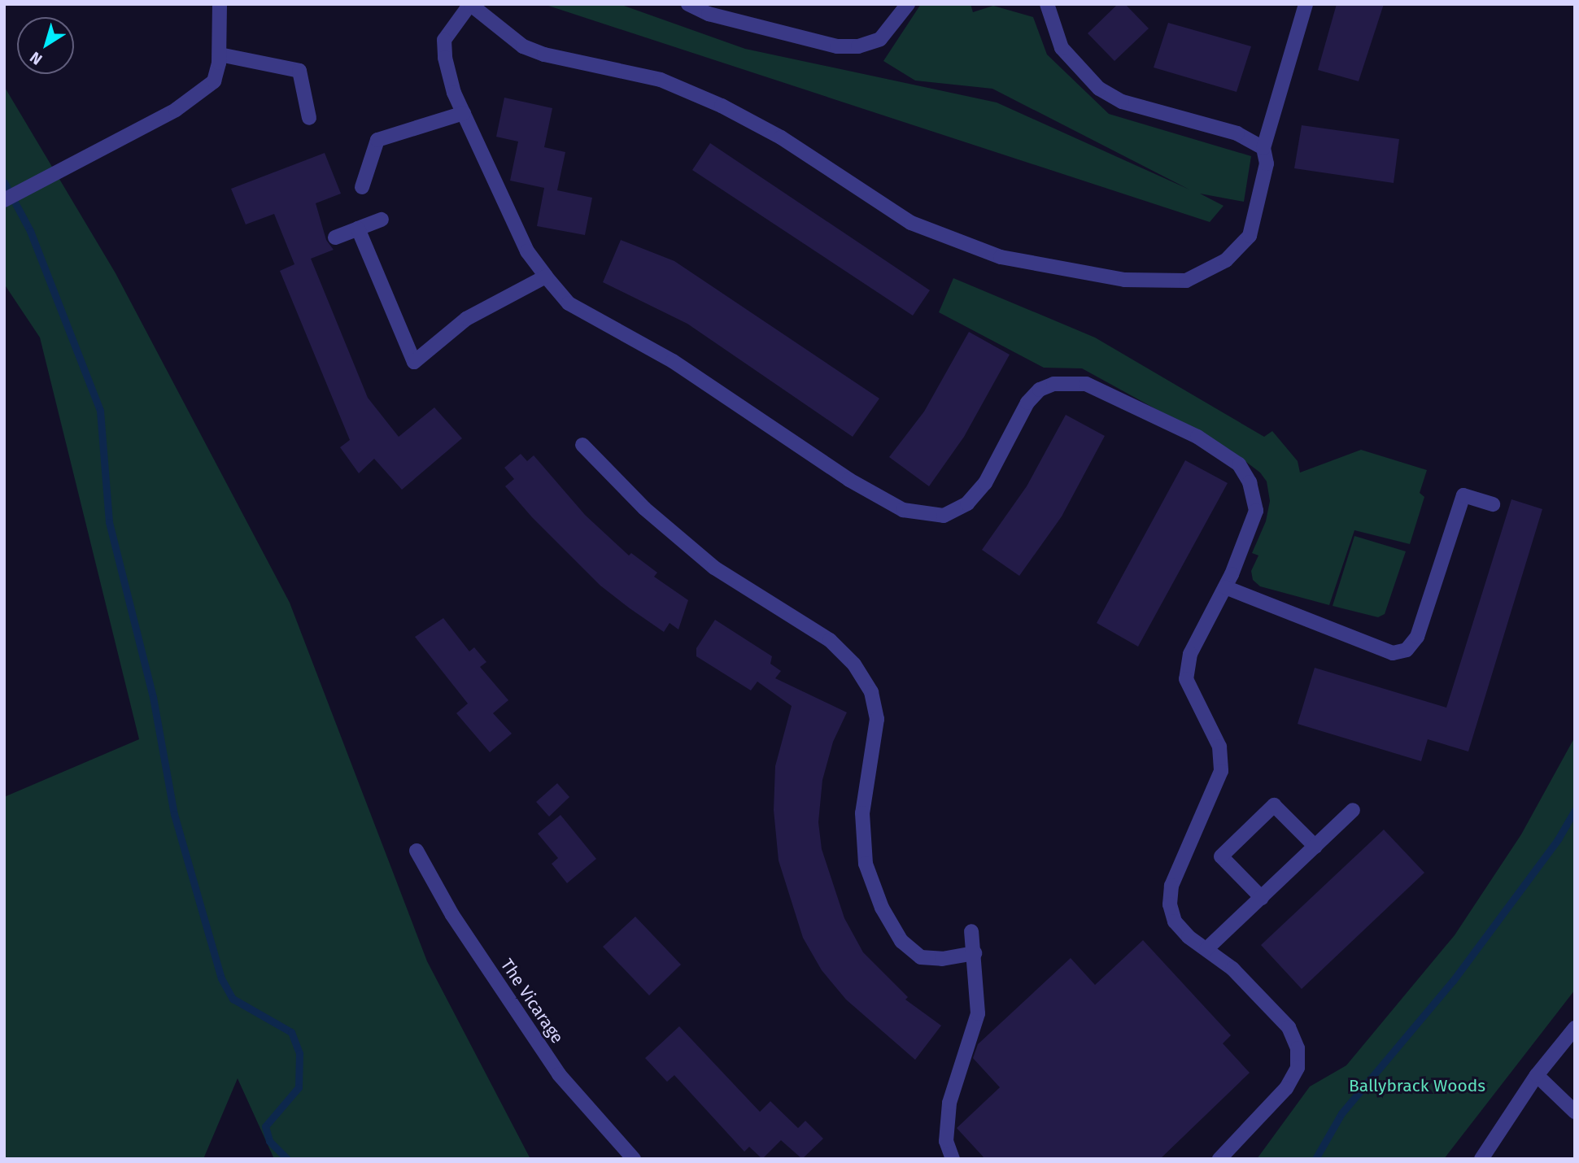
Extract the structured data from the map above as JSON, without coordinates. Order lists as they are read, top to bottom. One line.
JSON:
{"streets":{"street":["The Vicarage"]},"parks":["Ballybrack Woods"],"north":"bottom left"}
